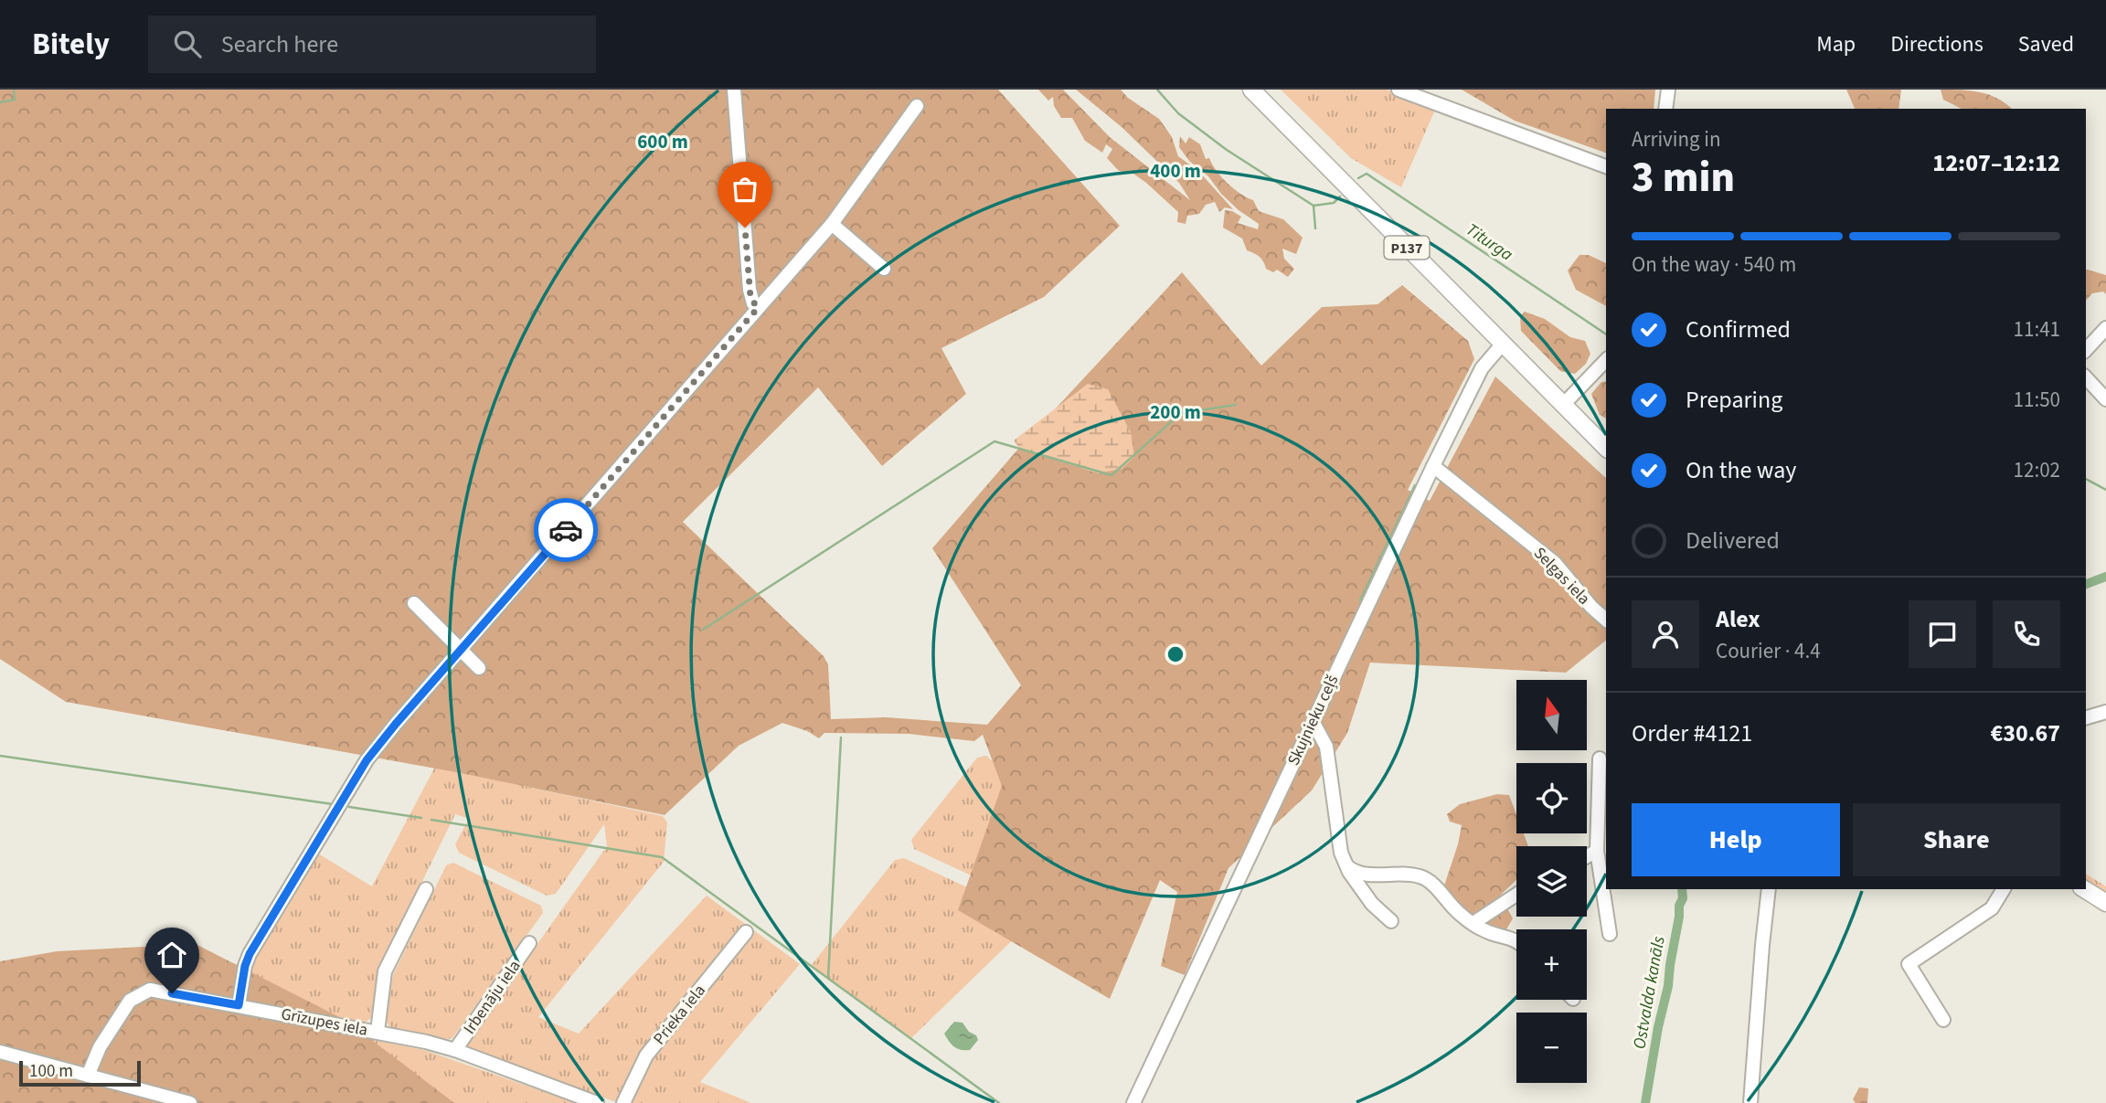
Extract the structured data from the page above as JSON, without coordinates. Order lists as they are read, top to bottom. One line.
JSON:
{"streets":{"main road":["P137"],"street":["Selgas iela","Skujnieku ceļš","Irbenāju iela","Prieka iela","Grīzupes iela"]},"crossings":[["P137","Skujnieku ceļš"],["Selgas iela","Skujnieku ceļš"],["Irbenāju iela","Grīzupes iela"]],"water":["Titurga","Ostvalda kanāls"],"scale_bar":"100 m","north":"top","page":{"header":"Bitely","search":"Search here","nav":["Map","Directions","Saved"],"heading":["3 min","Arriving in","12:07–12:12"],"panel":["Alex","Courier · 4.4","Order #4121","€30.67"],"bar":"On the way · 540 m","list":[["Confirmed","11:41"],["Preparing","11:50"],["On the way","12:02"],"Delivered"],"map_buttons":["+","−"],"buttons":["Help","Share"],"scale":"100 m"},"rings":["600 m","400 m","200 m"]}
